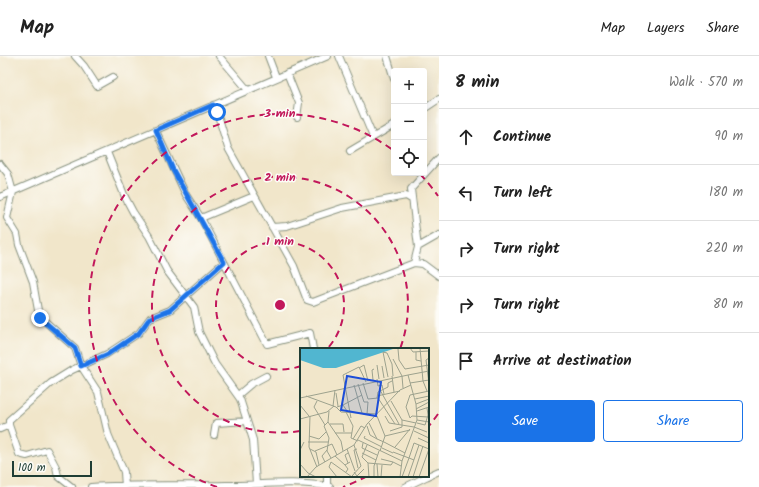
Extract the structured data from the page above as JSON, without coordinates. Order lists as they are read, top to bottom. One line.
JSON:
{"scale_bar":"100 m","page":{"header":"Map","nav":["Map","Layers","Share"],"heading":["8 min","Walk · 570 m"],"map_buttons":["+","−"],"list":[["Continue","90 m"],["Turn left","180 m"],["Turn right","220 m"],["Turn right","80 m"],"Arrive at destination"],"buttons":["Save","Share"],"scale":"100 m"},"rings":["3 min","2 min","1 min"]}
